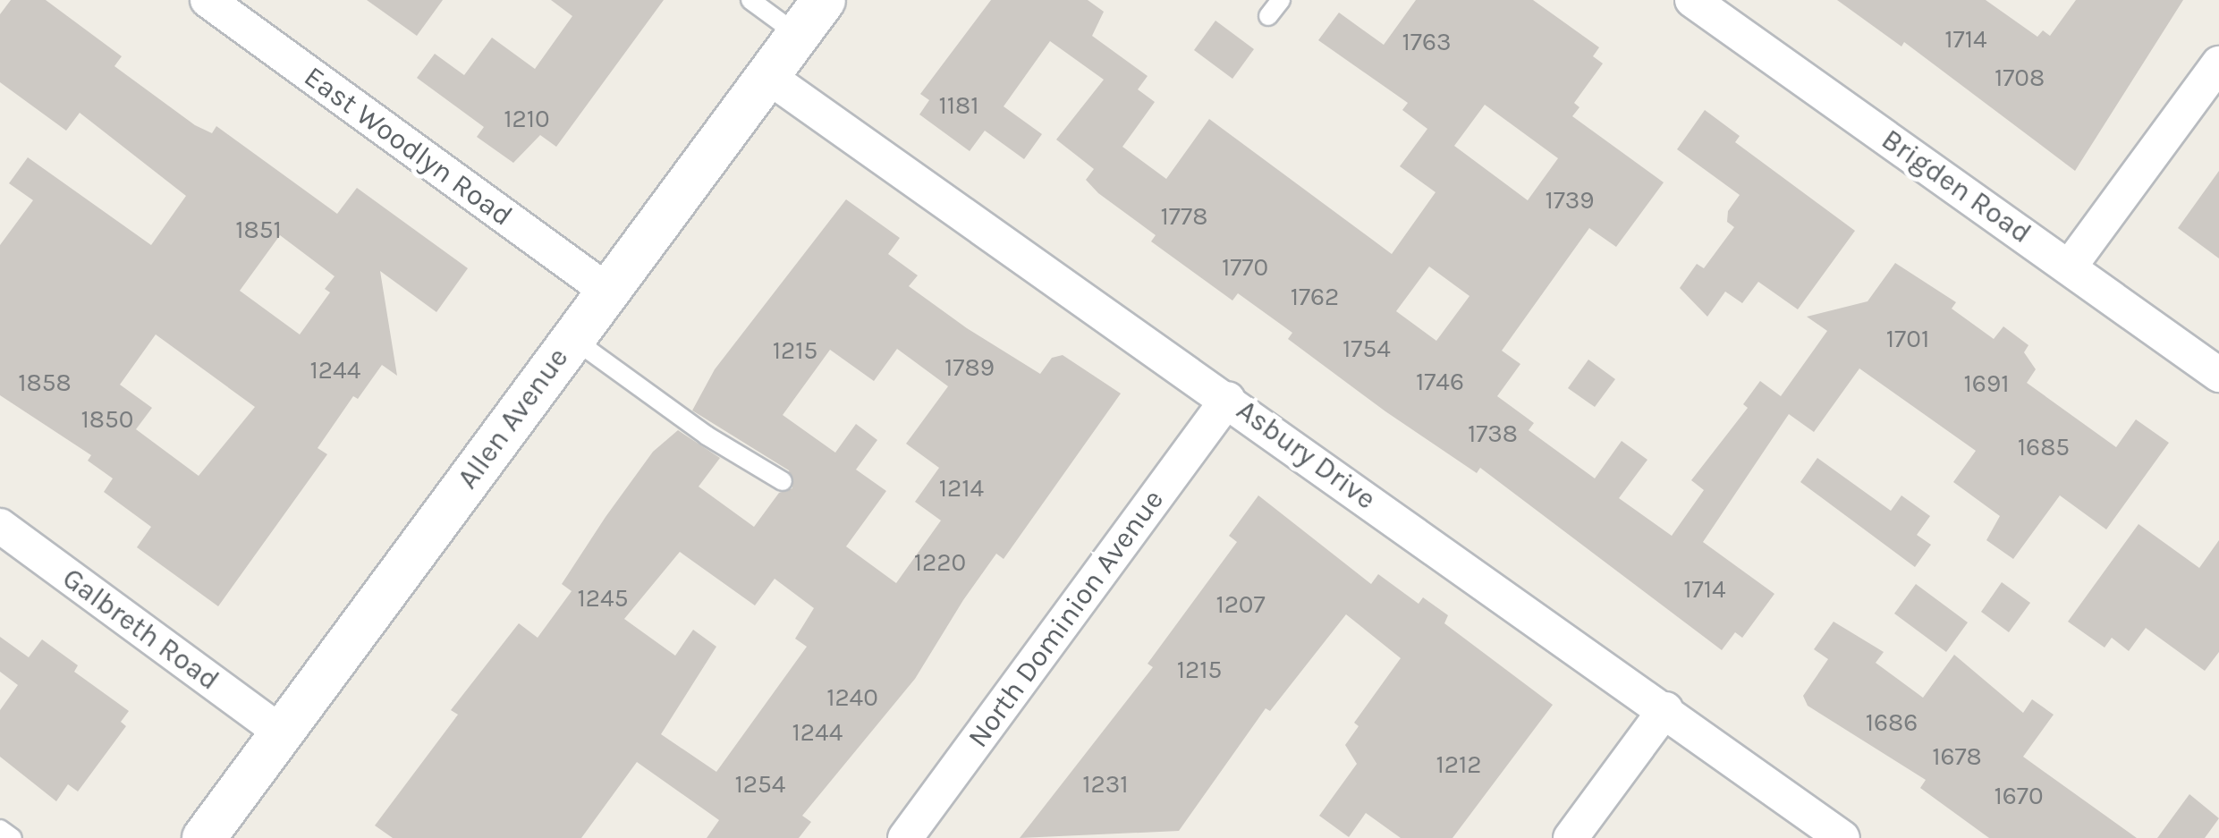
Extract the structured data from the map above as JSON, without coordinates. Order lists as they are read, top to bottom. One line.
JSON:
{"streets":{"street":["East Woodlyn Road","Brigden Road","Allen Avenue","Asbury Drive","North Dominion Avenue","Galbreth Road"]},"crossings":[["East Woodlyn Road","Allen Avenue"],["Allen Avenue","Asbury Drive"],["Allen Avenue","Galbreth Road"],["Asbury Drive","North Dominion Avenue"]],"house_numbers":["1714","1763","1708","1181","1210","1739","1778","1851","1770","1762","1701","1754","1215","1789","1244","1746","1858","1691","1850","1738","1685","1214","1220","1714","1245","1207","1215","1240","1686","1244","1678","1212","1254","1231","1670"]}
